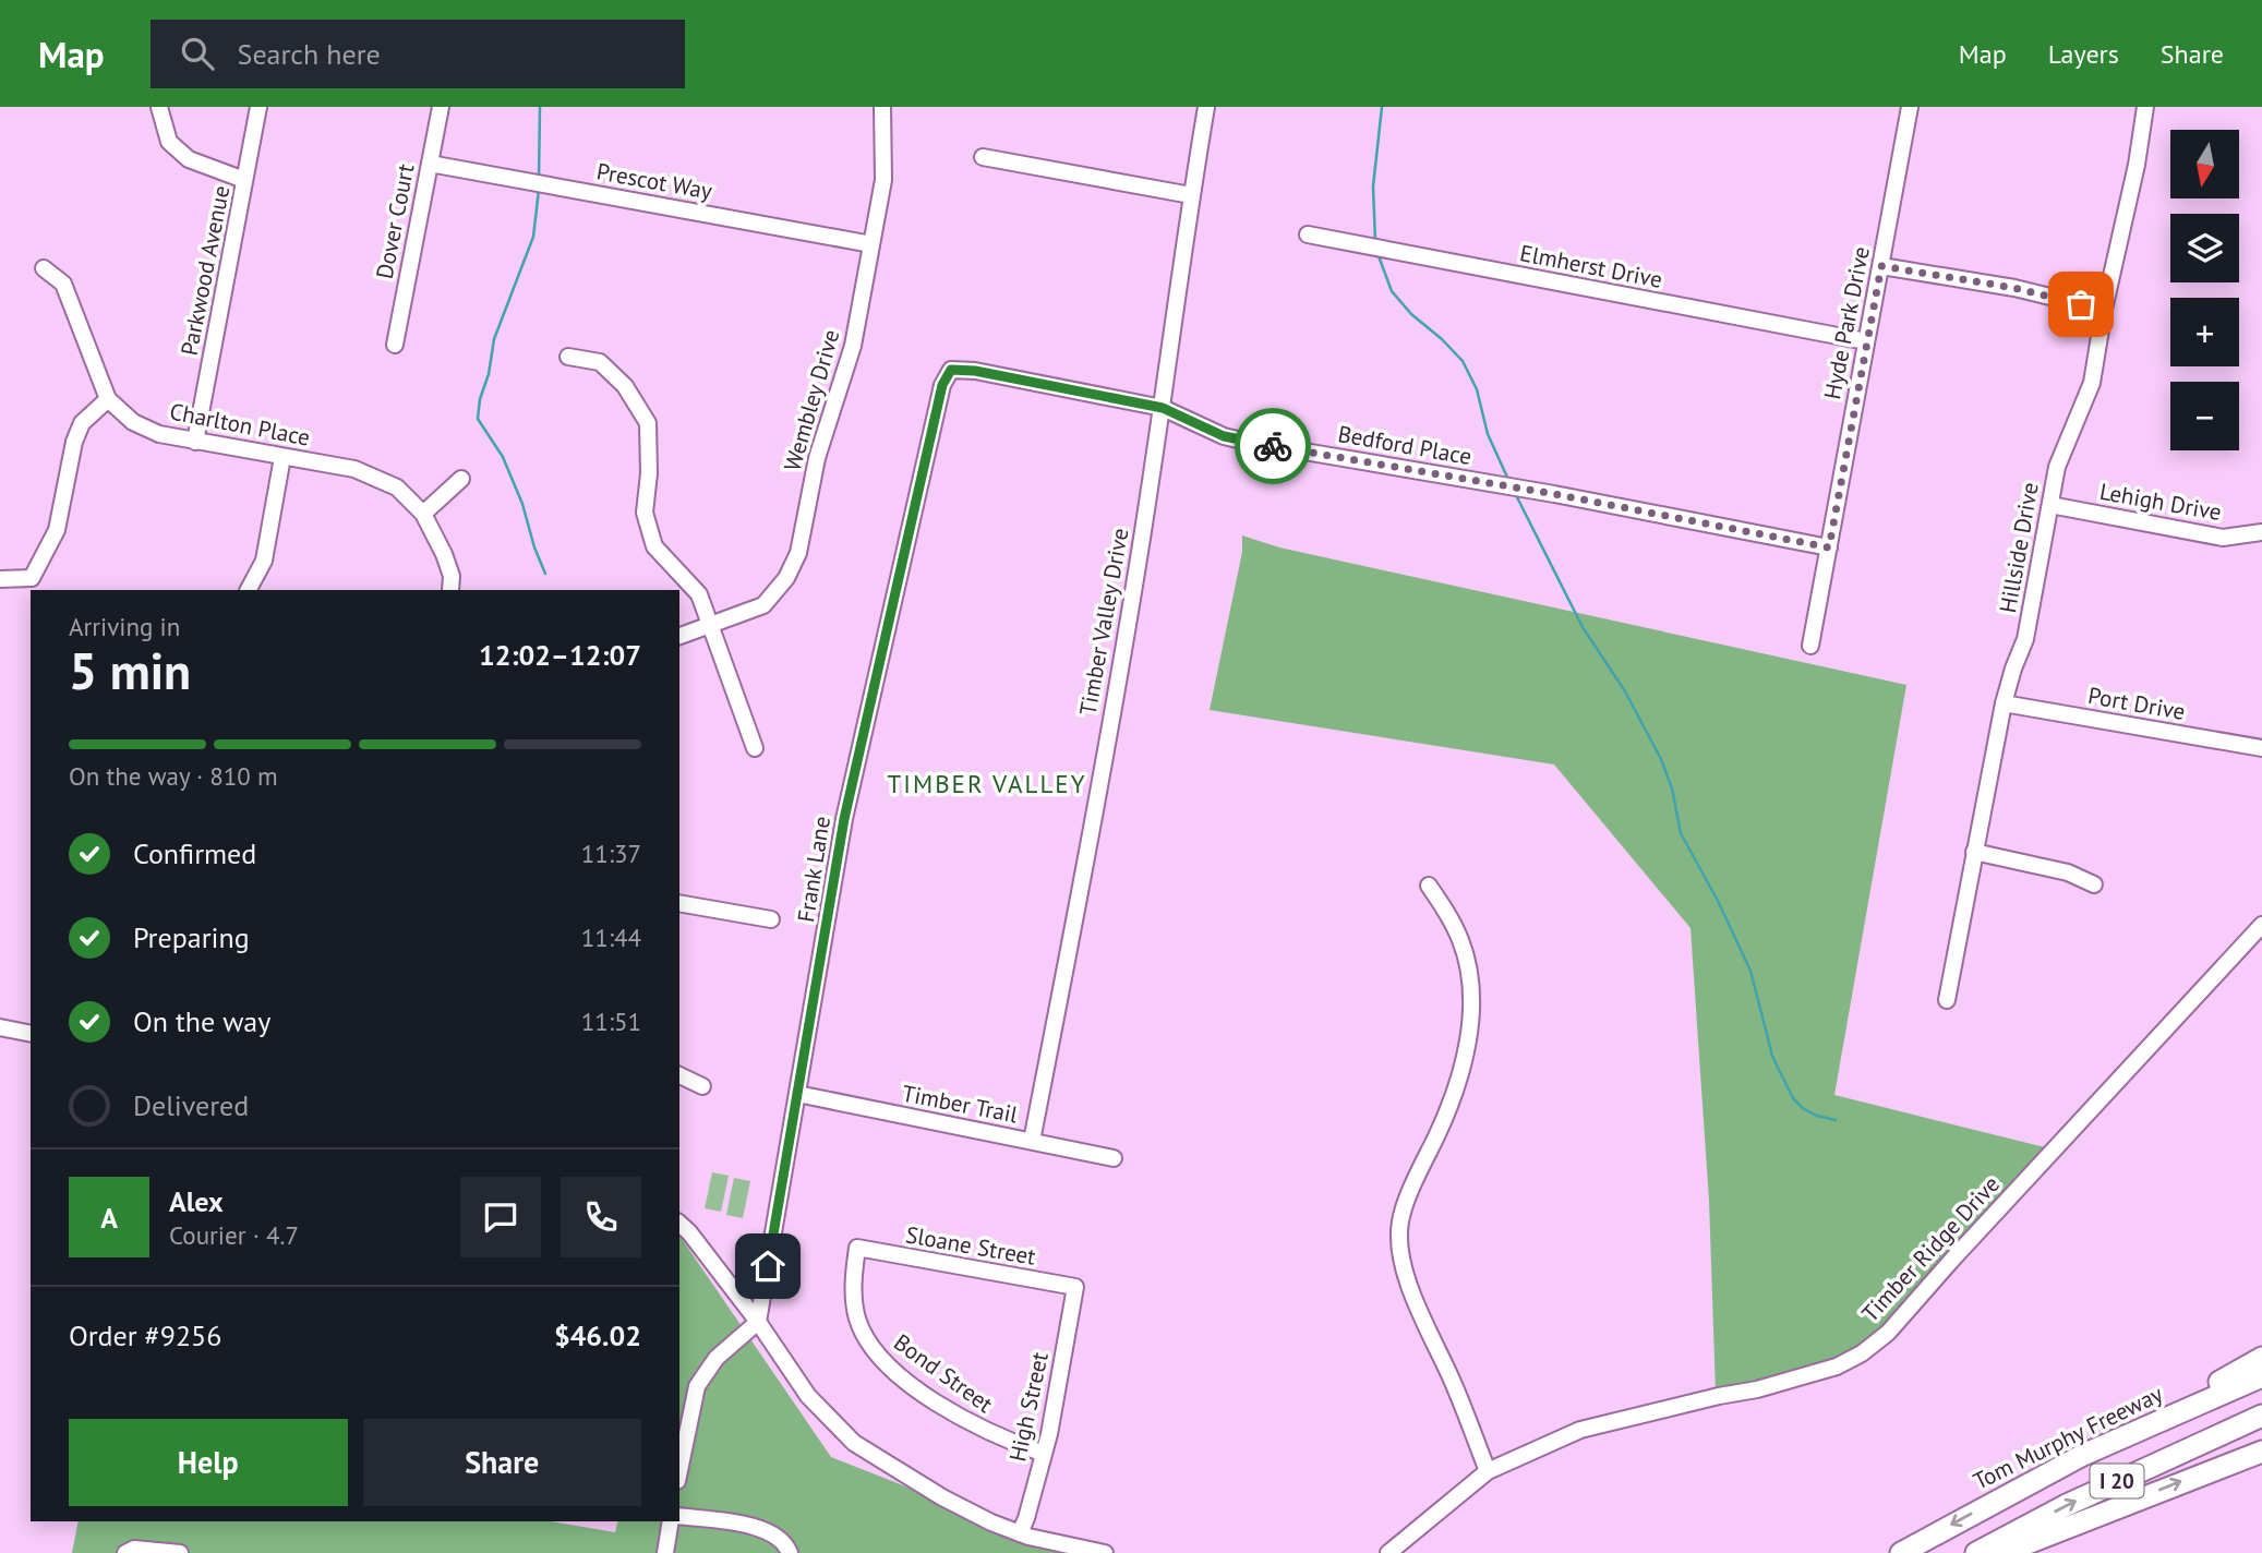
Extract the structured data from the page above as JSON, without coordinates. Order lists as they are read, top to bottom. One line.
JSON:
{"streets":{"highway":["Tom Murphy Freeway","I 20"],"street":["Prescot Way","Dover Court","Elmherst Drive","Parkwood Avenue","Hyde Park Drive","Wembley Drive","Charlton Place","Bedford Place","Lehigh Drive","Hillside Drive","Timber Valley Drive","Port Drive","Frank Lane","Timber Trail","Sloane Street","Timber Ridge Drive","Bond Street","High Street"]},"crossings":[["Prescot Way","Dover Court"],["Prescot Way","Wembley Drive"],["Elmherst Drive","Hyde Park Drive"],["Parkwood Avenue","Charlton Place"],["Hyde Park Drive","Bedford Place"],["Bedford Place","Timber Valley Drive"],["Bedford Place","Frank Lane"],["Lehigh Drive","Hillside Drive"],["Hillside Drive","Port Drive"],["Timber Valley Drive","Timber Trail"],["Frank Lane","Timber Trail"],["Sloane Street","Bond Street"],["Sloane Street","High Street"],["Bond Street","High Street"]],"districts":["TIMBER VALLEY"],"north":"bottom","page":{"header":"Map","search":"Search here","nav":["Map","Layers","Share"],"map_buttons":["+","−"],"heading":["5 min","Arriving in","12:02–12:07"],"panel":["Alex","Courier · 4.7","Order #9256","$46.02"],"bar":"On the way · 810 m","list":[["Confirmed","11:37"],["Preparing","11:44"],["On the way","11:51"],"Delivered"],"round":"A","buttons":["Help","Share"]}}
